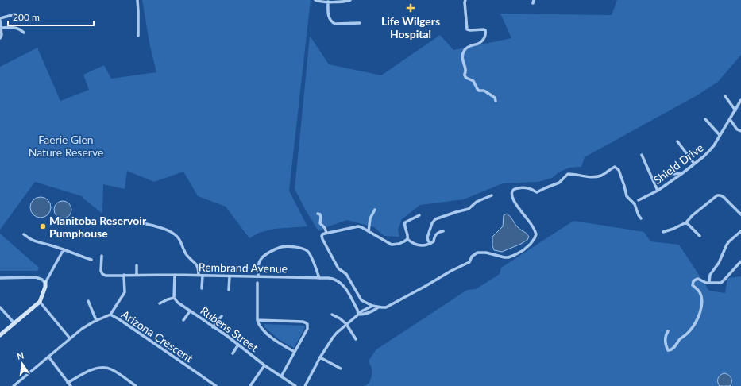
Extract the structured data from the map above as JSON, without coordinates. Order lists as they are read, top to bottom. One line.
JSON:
{"streets":{"street":["Shield Drive","Rembrand Avenue","Rubens Street","Arizona Crescent"]},"parks":["Faerie Glen Nature Reserve"],"places":{"health":["Life Wilgers Hospital"],"other":["Manitoba Reservoir Pumphouse"]},"scale_bar":"200 m","north":"top"}
